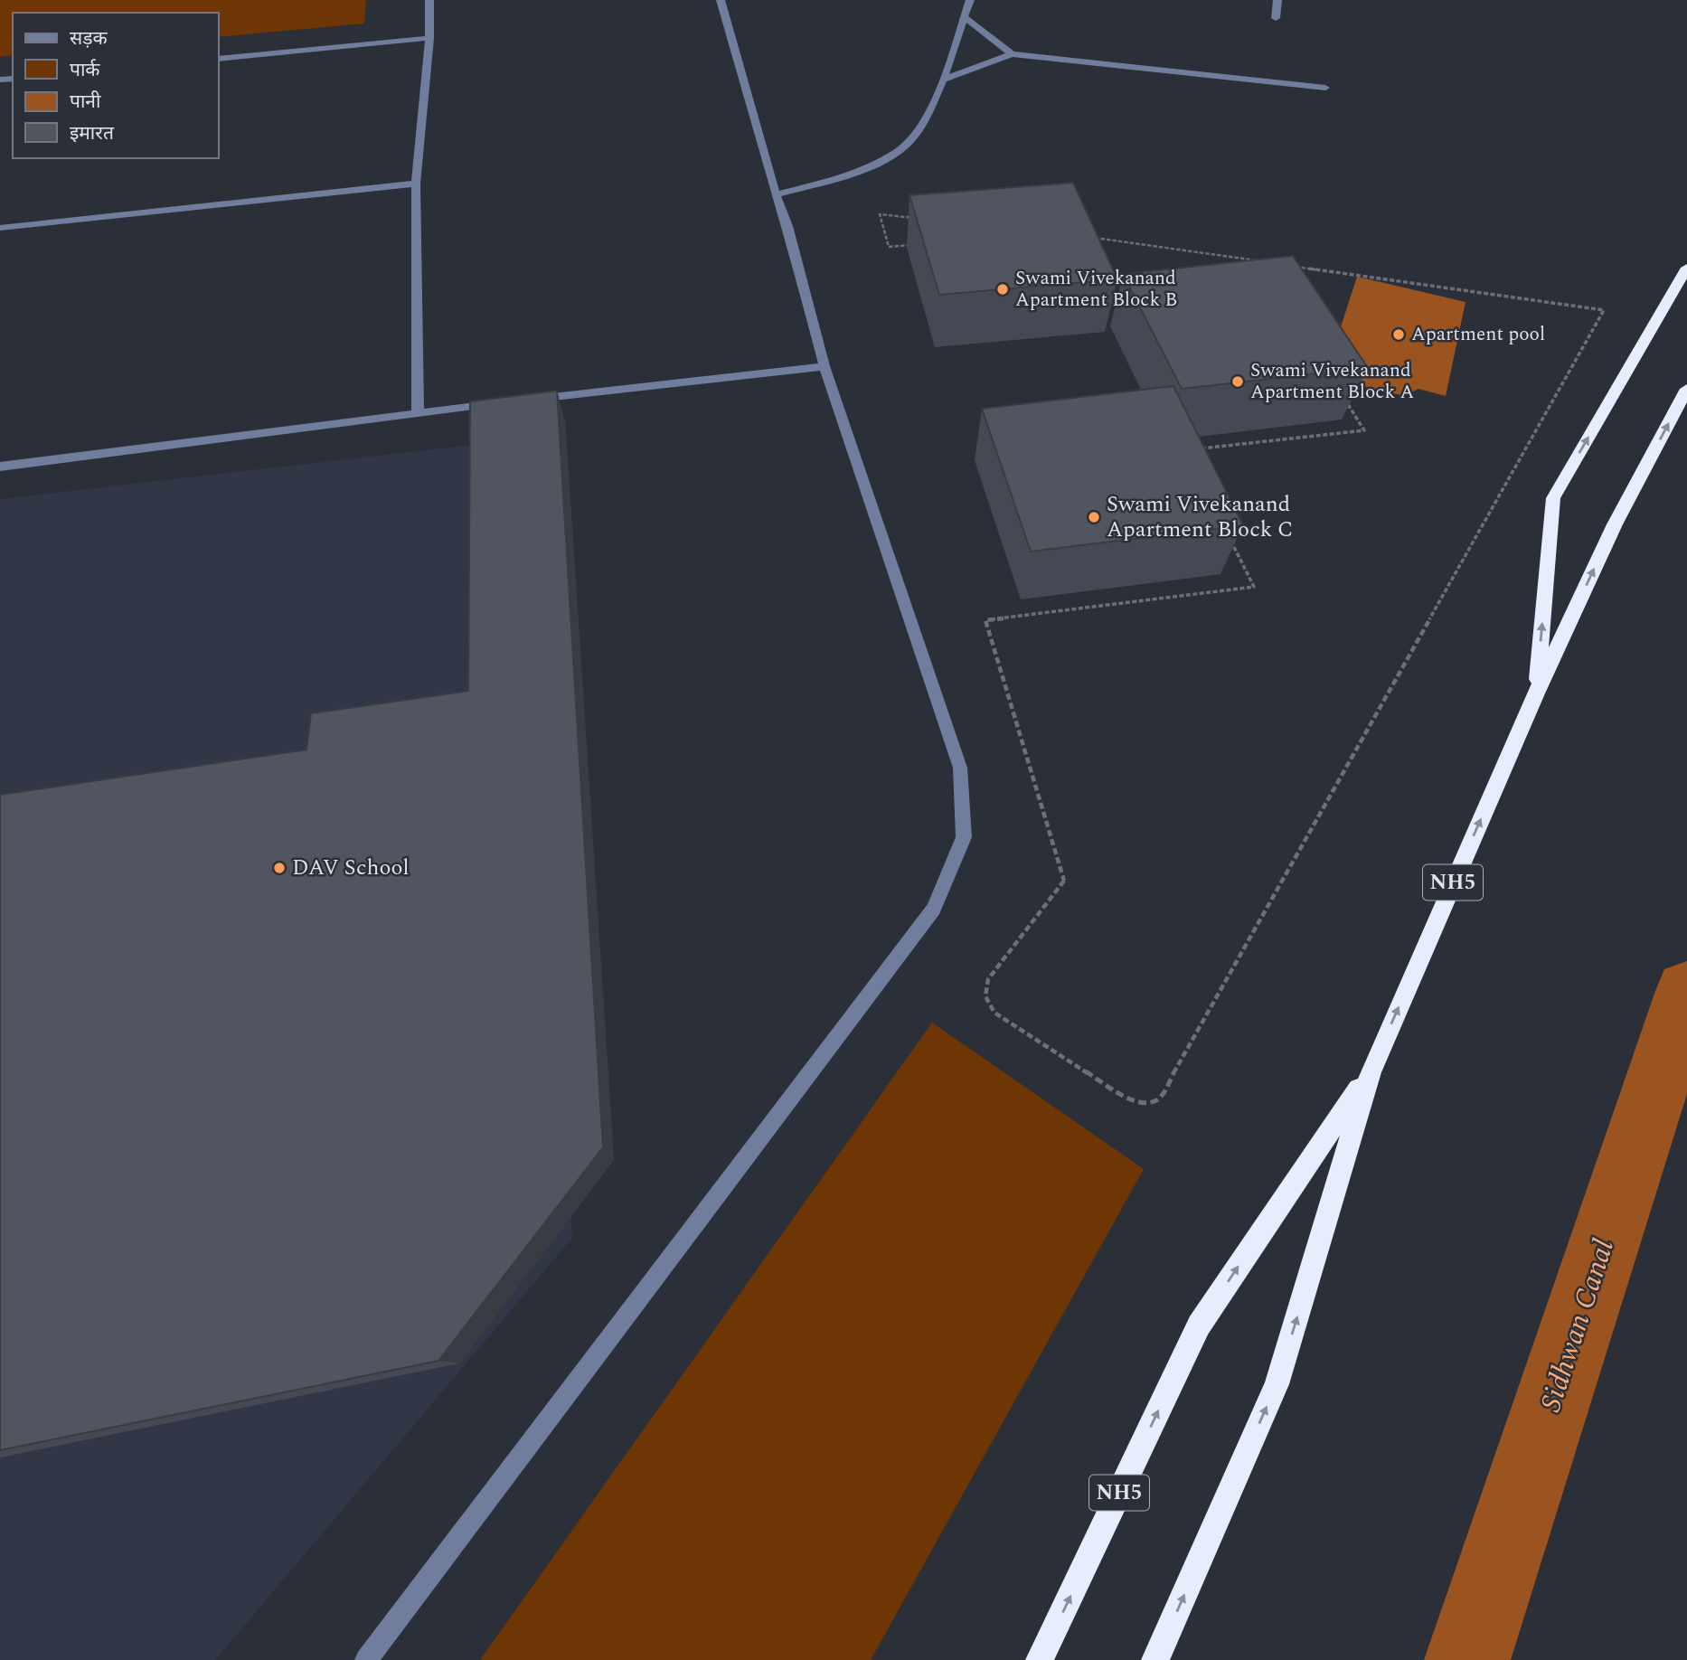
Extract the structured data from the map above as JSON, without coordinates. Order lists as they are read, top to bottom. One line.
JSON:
{"streets":{"highway":["NH5"]},"water":["Sidhwan Canal"],"places":["Swami Vivekanand Apartment Block B","Apartment pool","Swami Vivekanand Apartment Block A","Swami Vivekanand Apartment Block C","DAV School"],"legend":["सड़क","पार्क","पानी","इमारत"]}
